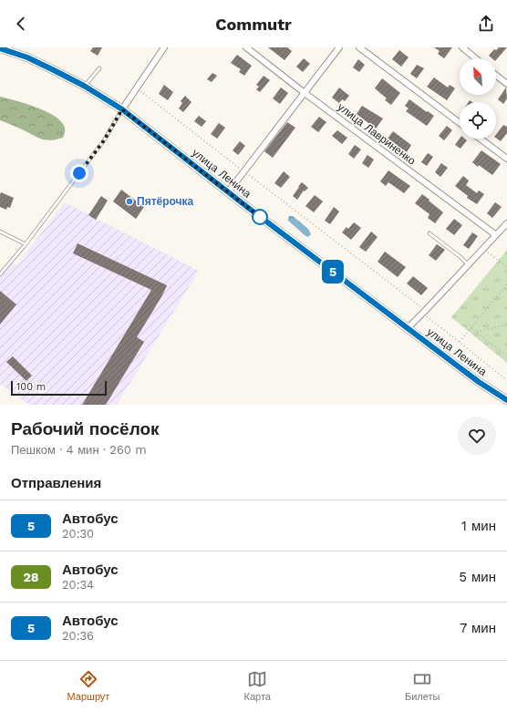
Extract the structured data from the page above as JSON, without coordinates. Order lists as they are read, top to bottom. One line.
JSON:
{"streets":{"main road":["улица Ленина"],"street":["улица Лавриненко"]},"places":["Пятёрочка"],"lines":["bus line 5"],"scale_bar":"100 m","north":"top left","page":{"header":"Commutr","on_map":"5","scale":"100 m","heading":[["Рабочий посёлок","Пешком · 4 мин · 260 m"],"Отправления"],"list":[{"mark":"5","name":"Автобус","note":"20:30","value":"1 мин"},{"mark":"28","name":"Автобус","note":"20:34","value":"5 мин"},{"mark":"5","name":"Автобус","note":"20:36","value":"7 мин"}],"tabs":["Маршрут","Карта","Билеты"]}}
